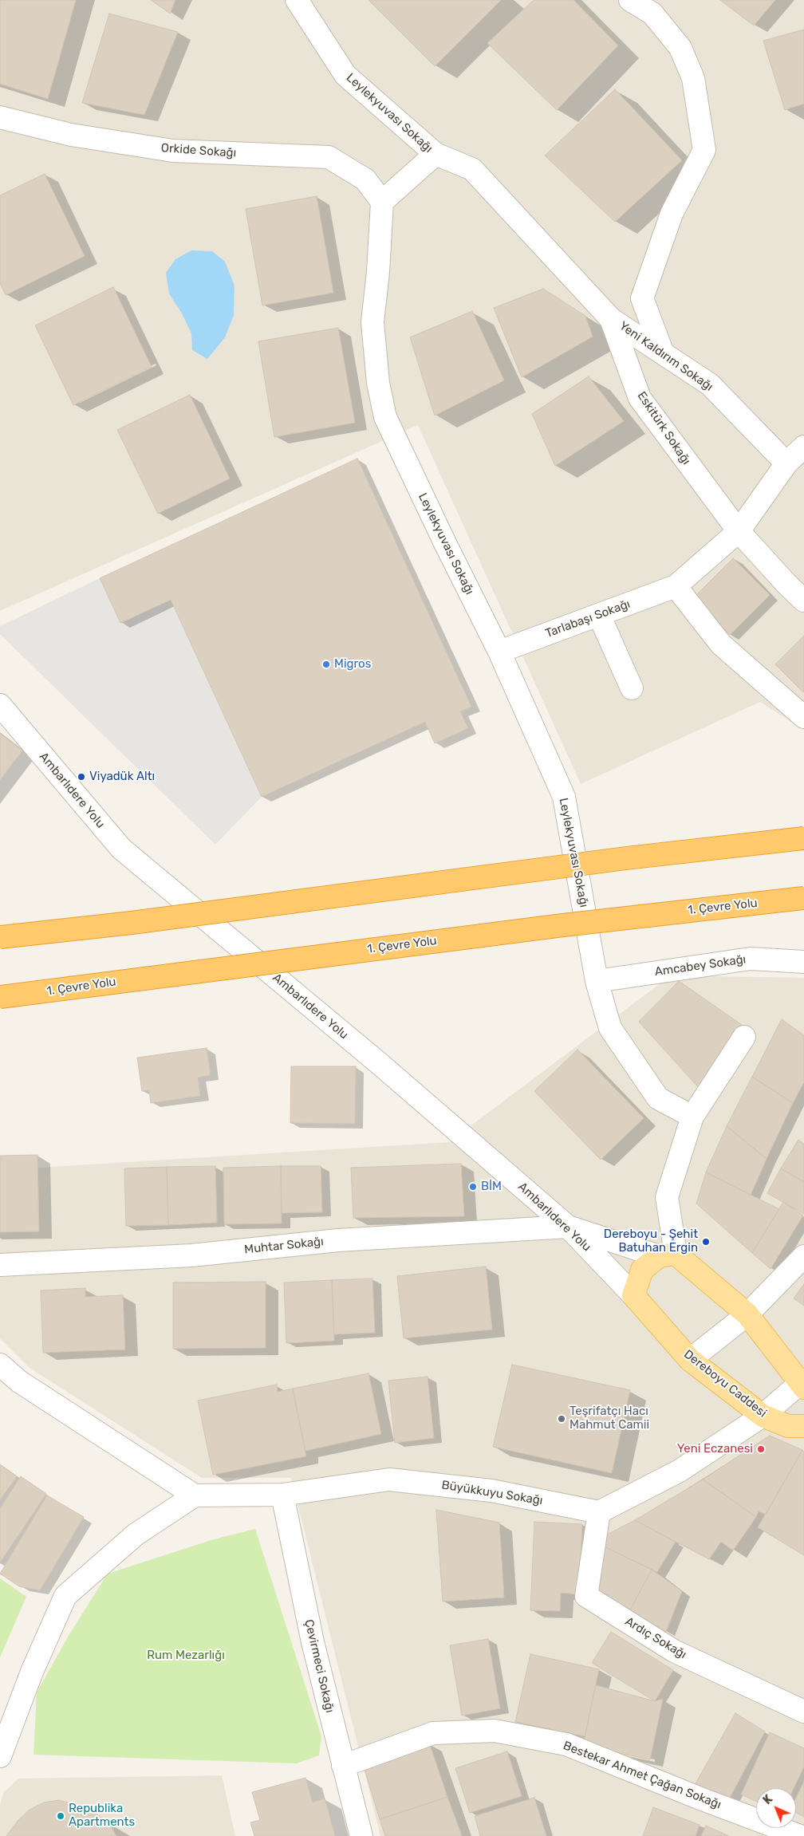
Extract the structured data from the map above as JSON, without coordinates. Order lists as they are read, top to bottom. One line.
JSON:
{"streets":{"highway":["1. Çevre Yolu"],"main road":["Dereboyu Caddesi"],"street":["Leylekyuvası Sokağı","Orkide Sokağı","Yeni Kaldırım Sokağı","Eskitürk Sokağı","Tarlabaşı Sokağı","Ambarlıdere Yolu","Amcabey Sokağı","Muhtar Sokağı","Büyükkuyu Sokağı","Ardıç Sokağı","Çevirmeci Sokağı","Bestekar Ahmet Çağan Sokağı"]},"crossings":[["Leylekyuvası Sokağı","Orkide Sokağı"],["Leylekyuvası Sokağı","Eskitürk Sokağı"],["Leylekyuvası Sokağı","Tarlabaşı Sokağı"],["Leylekyuvası Sokağı","Amcabey Sokağı"],["Yeni Kaldırım Sokağı","Eskitürk Sokağı"],["Ambarlıdere Yolu","Muhtar Sokağı"],["Ambarlıdere Yolu","Dereboyu Caddesi"],["Büyükkuyu Sokağı","Ardıç Sokağı"],["Büyükkuyu Sokağı","Çevirmeci Sokağı"],["Çevirmeci Sokağı","Bestekar Ahmet Çağan Sokağı"]],"parks":["Rum Mezarlığı"],"places":["Migros","Viyadük Altı","BİM","Dereboyu - Şehit Batuhan Ergin","Teşrifatçı Hacı Mahmut Camii","Yeni Eczanesi","Republika Apartments"],"north":"top left"}
